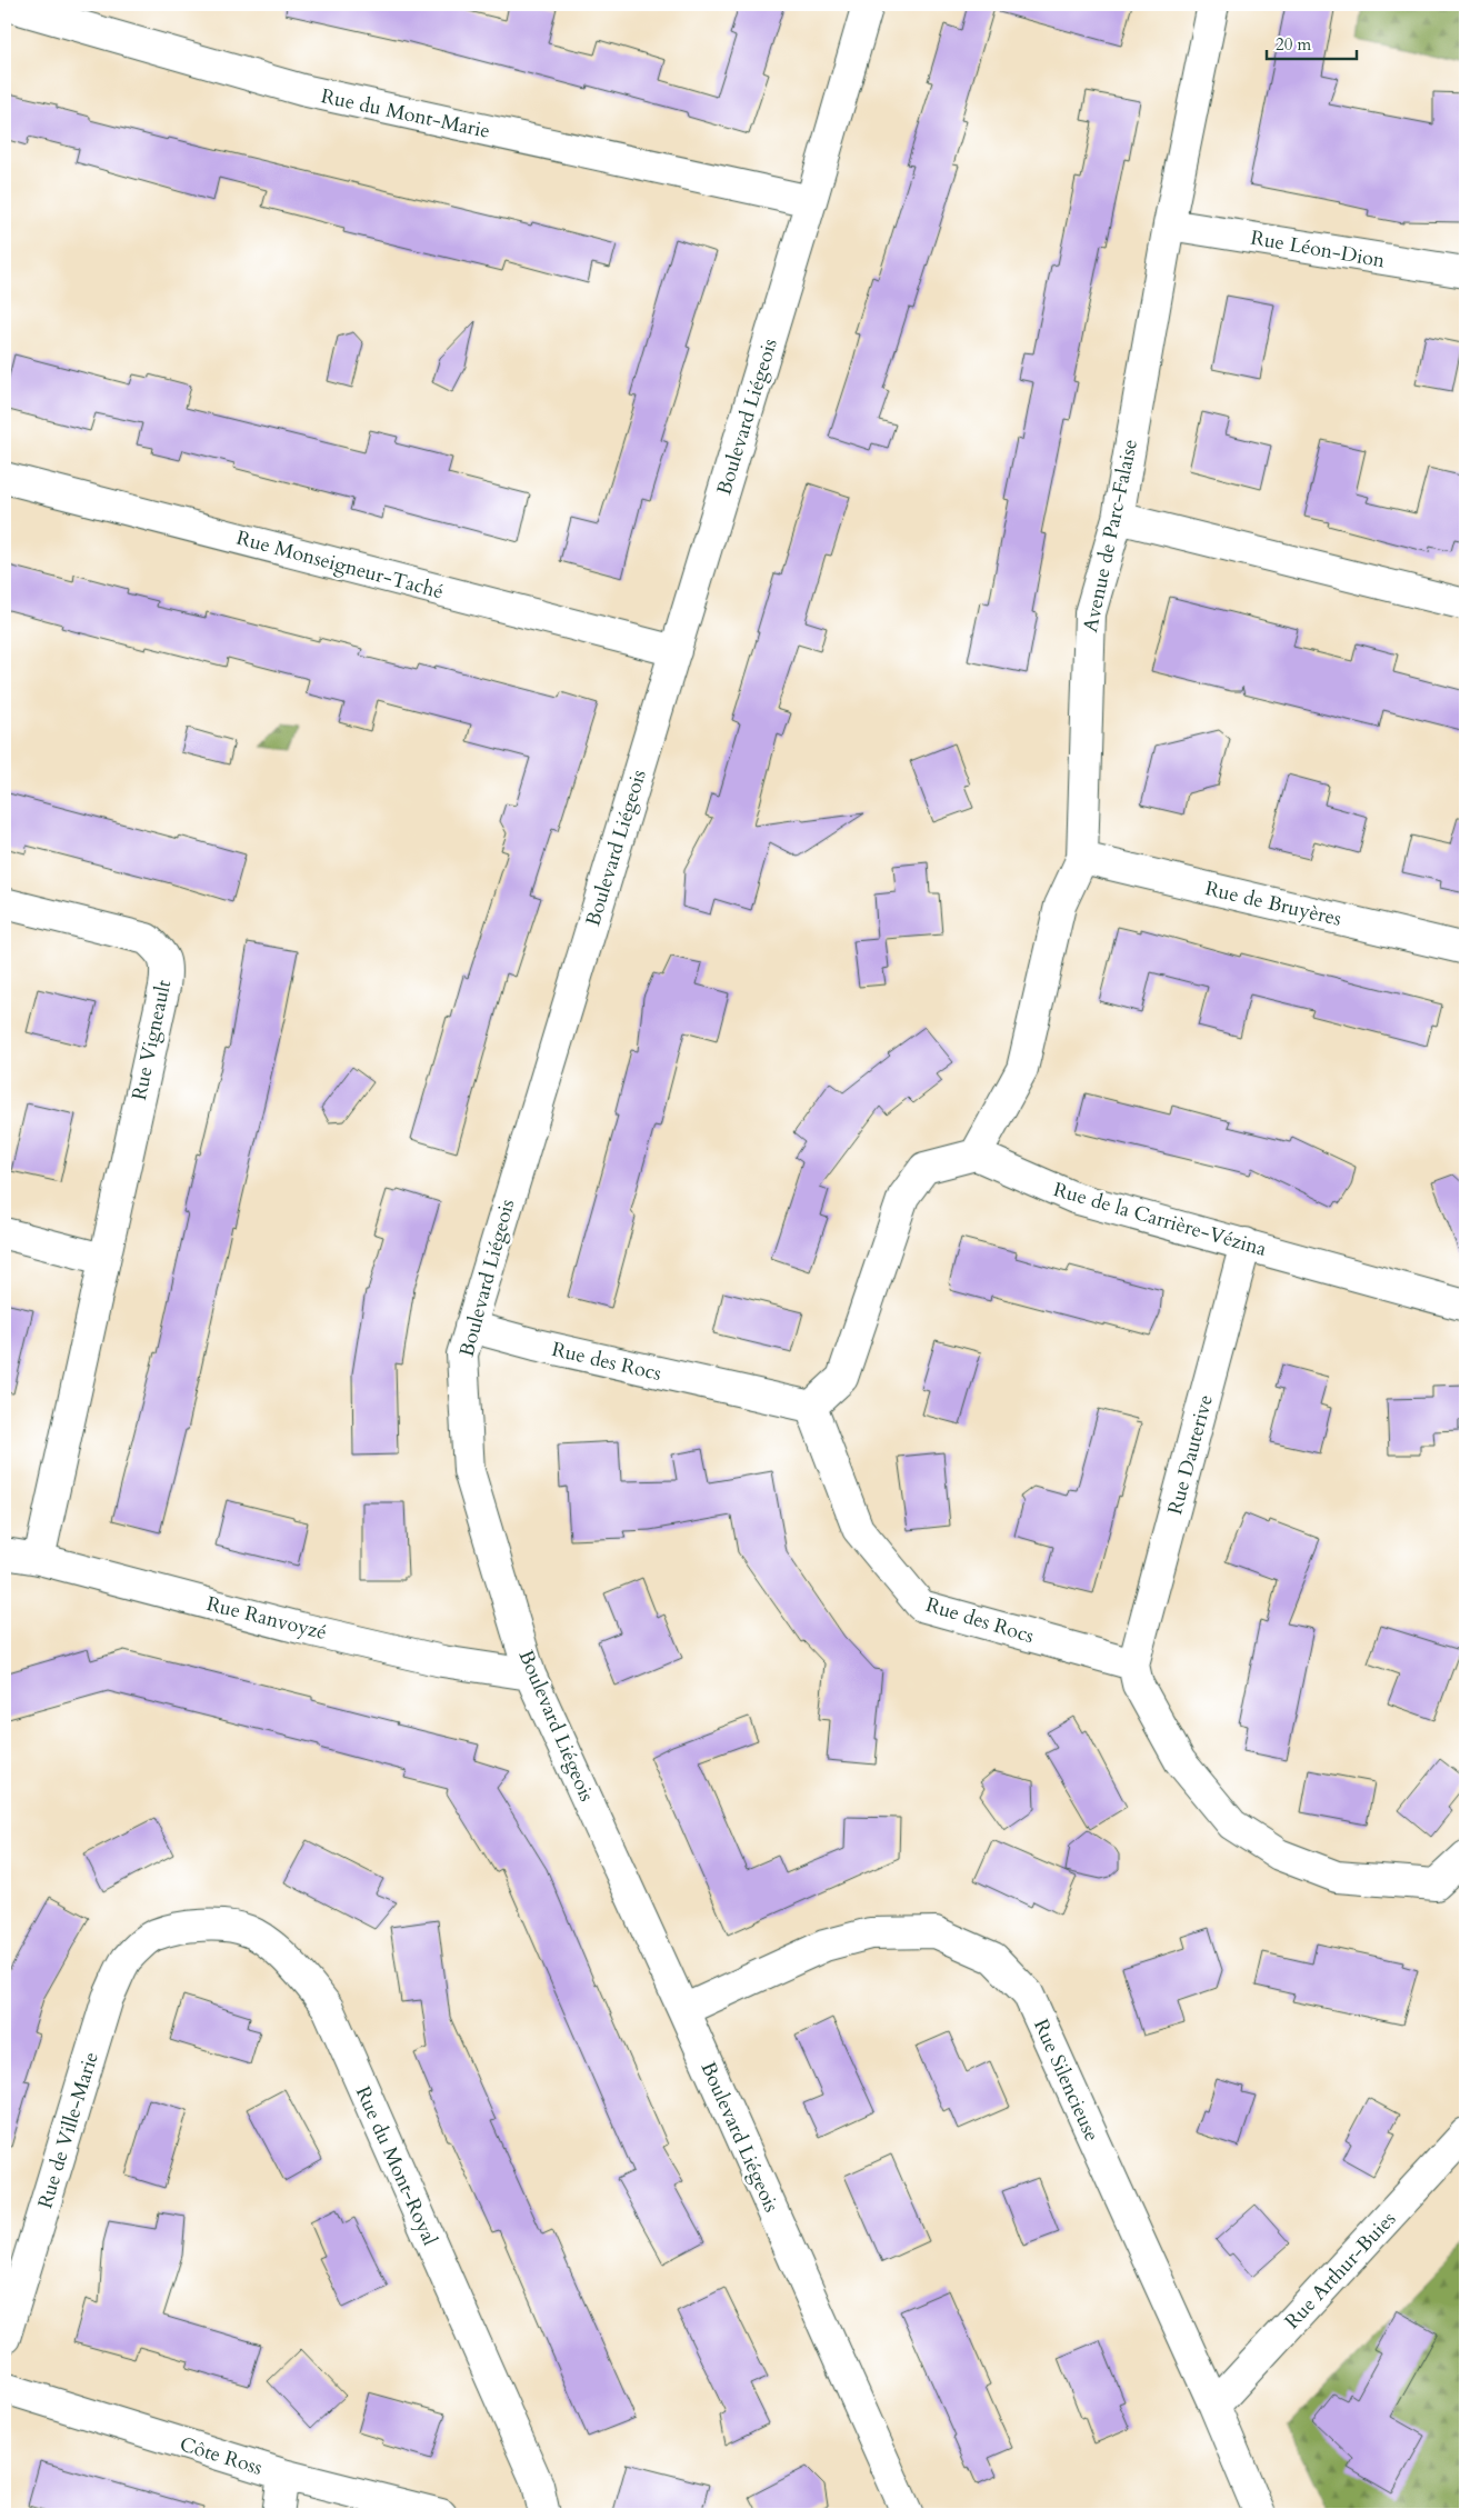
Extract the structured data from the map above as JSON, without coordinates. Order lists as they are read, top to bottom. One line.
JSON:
{"streets":{"street":["Rue du Mont-Marie","Rue Léon-Dion","Boulevard Liégeois","Avenue de Parc-Falaise","Rue Monseigneur-Taché","Rue de Bruyères","Rue Vigneault","Rue de la Carrière-Vézina","Rue des Rocs","Rue Dauterive","Rue Ranvoyzé","Rue Silencieuse","Rue de Ville-Marie","Rue du Mont-Royal","Rue Arthur-Buies","Côte Ross"]},"crossings":[["Rue du Mont-Marie","Boulevard Liégeois"],["Rue Léon-Dion","Avenue de Parc-Falaise"],["Boulevard Liégeois","Rue Monseigneur-Taché"],["Boulevard Liégeois","Rue des Rocs"],["Boulevard Liégeois","Rue Ranvoyzé"],["Boulevard Liégeois","Rue Silencieuse"],["Avenue de Parc-Falaise","Rue de Bruyères"],["Avenue de Parc-Falaise","Rue de la Carrière-Vézina"],["Rue Vigneault","Rue Ranvoyzé"],["Rue de la Carrière-Vézina","Rue Dauterive"],["Rue des Rocs","Rue Dauterive"],["Rue Silencieuse","Rue Arthur-Buies"],["Rue de Ville-Marie","Rue du Mont-Royal"]],"scale_bar":"20 m"}
